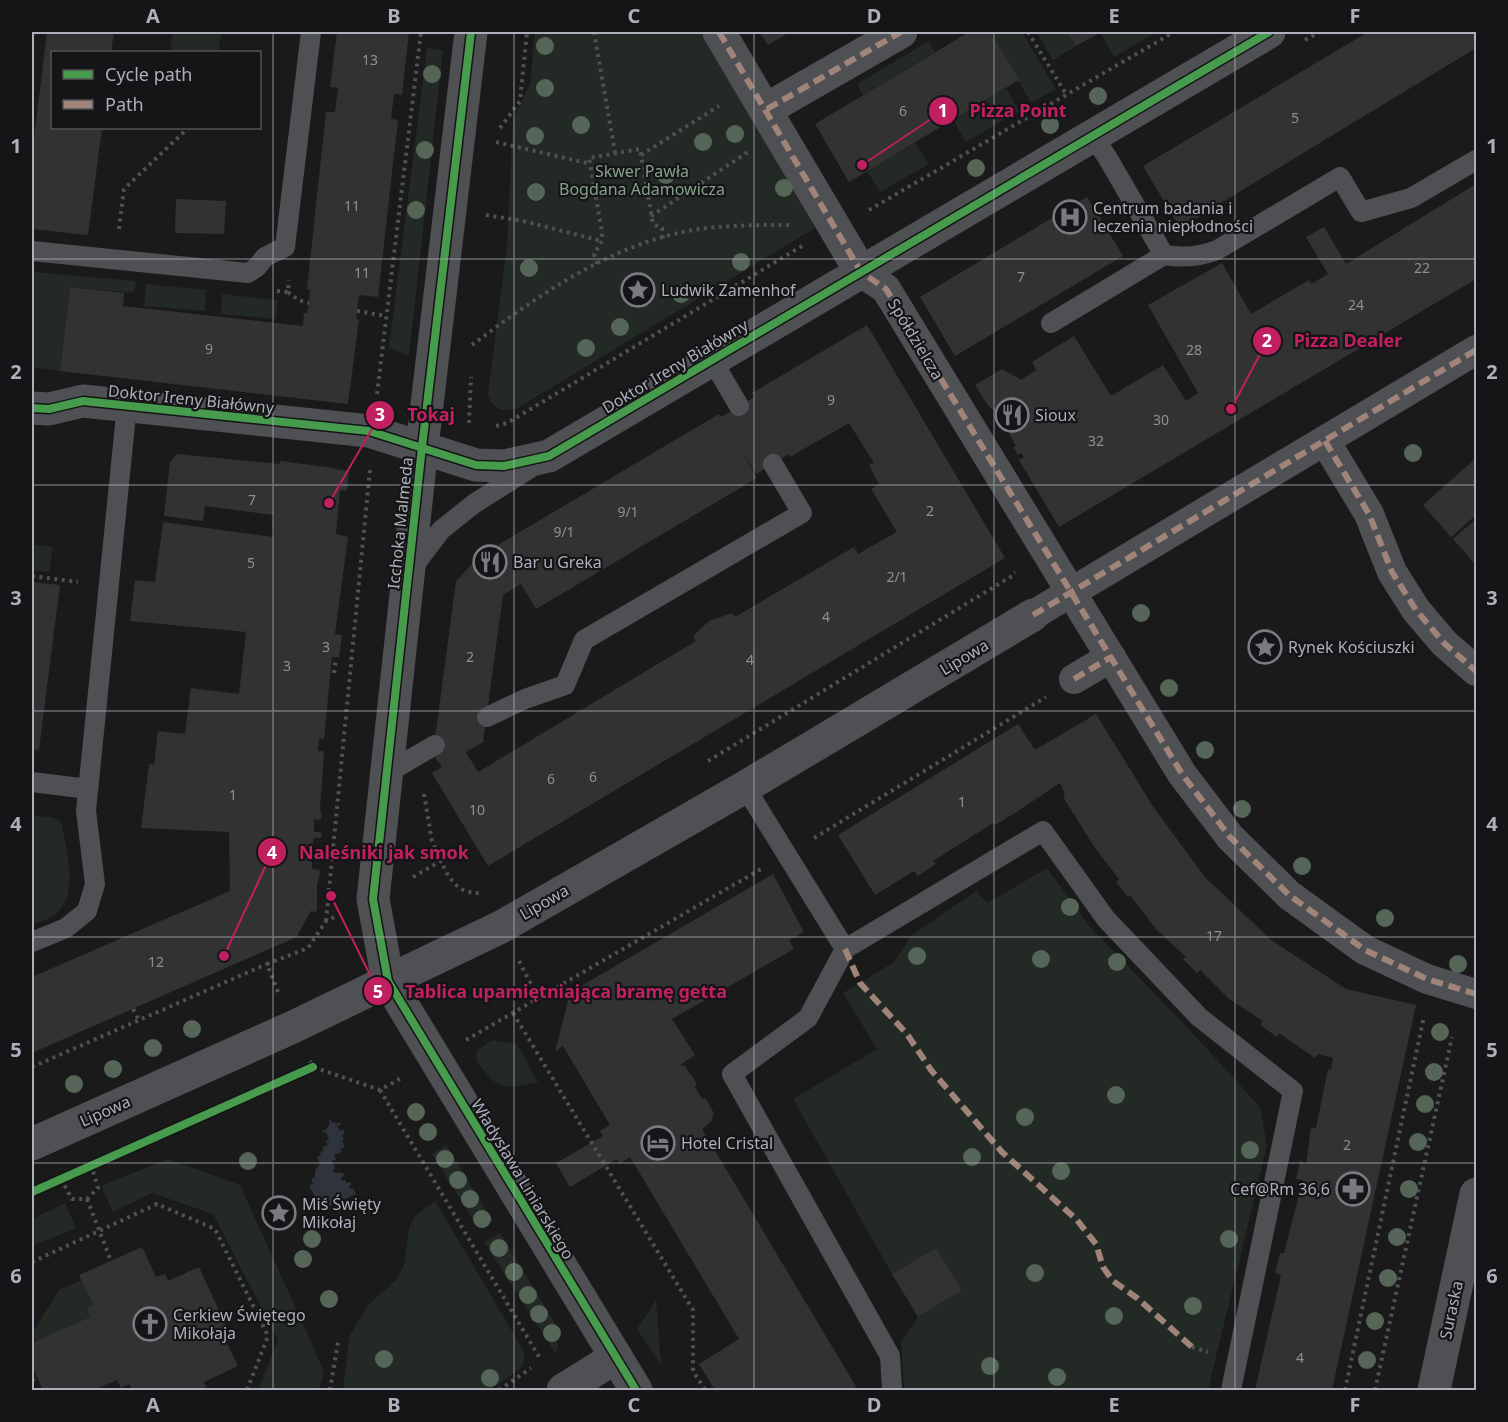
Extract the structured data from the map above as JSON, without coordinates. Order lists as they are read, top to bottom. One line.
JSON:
{"streets":{"street":["Spółdzielcza","Doktor Ireny Białówny","Icchoka Malmeda","Lipowa","Władysława Liniarskiego","Suraska"]},"crossings":[["Spółdzielcza","Doktor Ireny Białówny"],["Doktor Ireny Białówny","Icchoka Malmeda"],["Icchoka Malmeda","Lipowa"],["Icchoka Malmeda","Władysława Liniarskiego"],["Lipowa","Władysława Liniarskiego"]],"parks":["Skwer Pawła Bogdana Adamowicza"],"places":{"other":["Pizza Point","Pizza Dealer","Tokaj","Tablica upamiętniająca bramę getta","Naleśniki jak smok"],"hospital":["Centrum badania i leczenia niepłodności"],"place":["Ludwik Zamenhof","Rynek Kościuszki","Miś Święty Mikołaj"],"restaurant":["Sioux","Bar u Greka"],"hotel":["Hotel Cristal"],"pharmacy":["Cef@Rm 36,6"],"church":["Cerkiew Świętego Mikołaja"]},"house_numbers":["13","6","5","11","22","11","7","24","9","28","9","30","32","7","2","9/1","9/1","5","2/1","4","3","2","4","3","6","6","1","1","10","17","12","2","4"],"legend":["Cycle path","Path"],"grid":{"columns":["A","B","C","D","E","F"],"rows":["1","2","3","4","5","6"]}}
